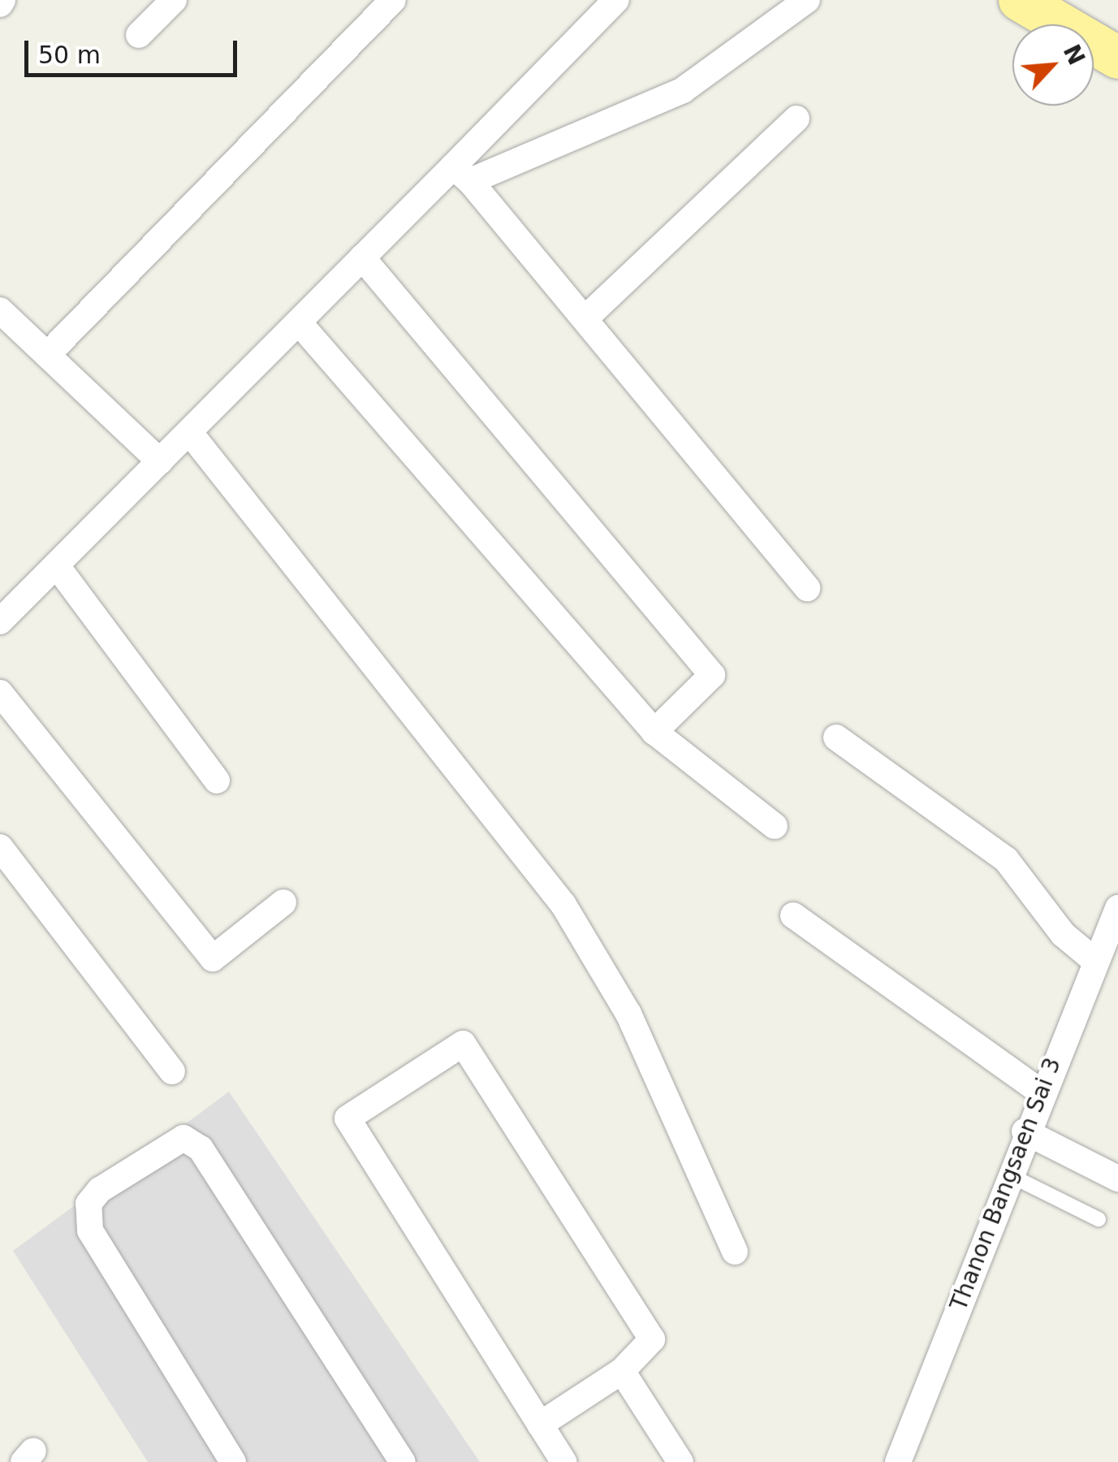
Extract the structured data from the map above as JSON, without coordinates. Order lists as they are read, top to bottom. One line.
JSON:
{"streets":{"street":["Thanon Bangsaen Sai 3"]},"scale_bar":"50 m","north":"top right"}
